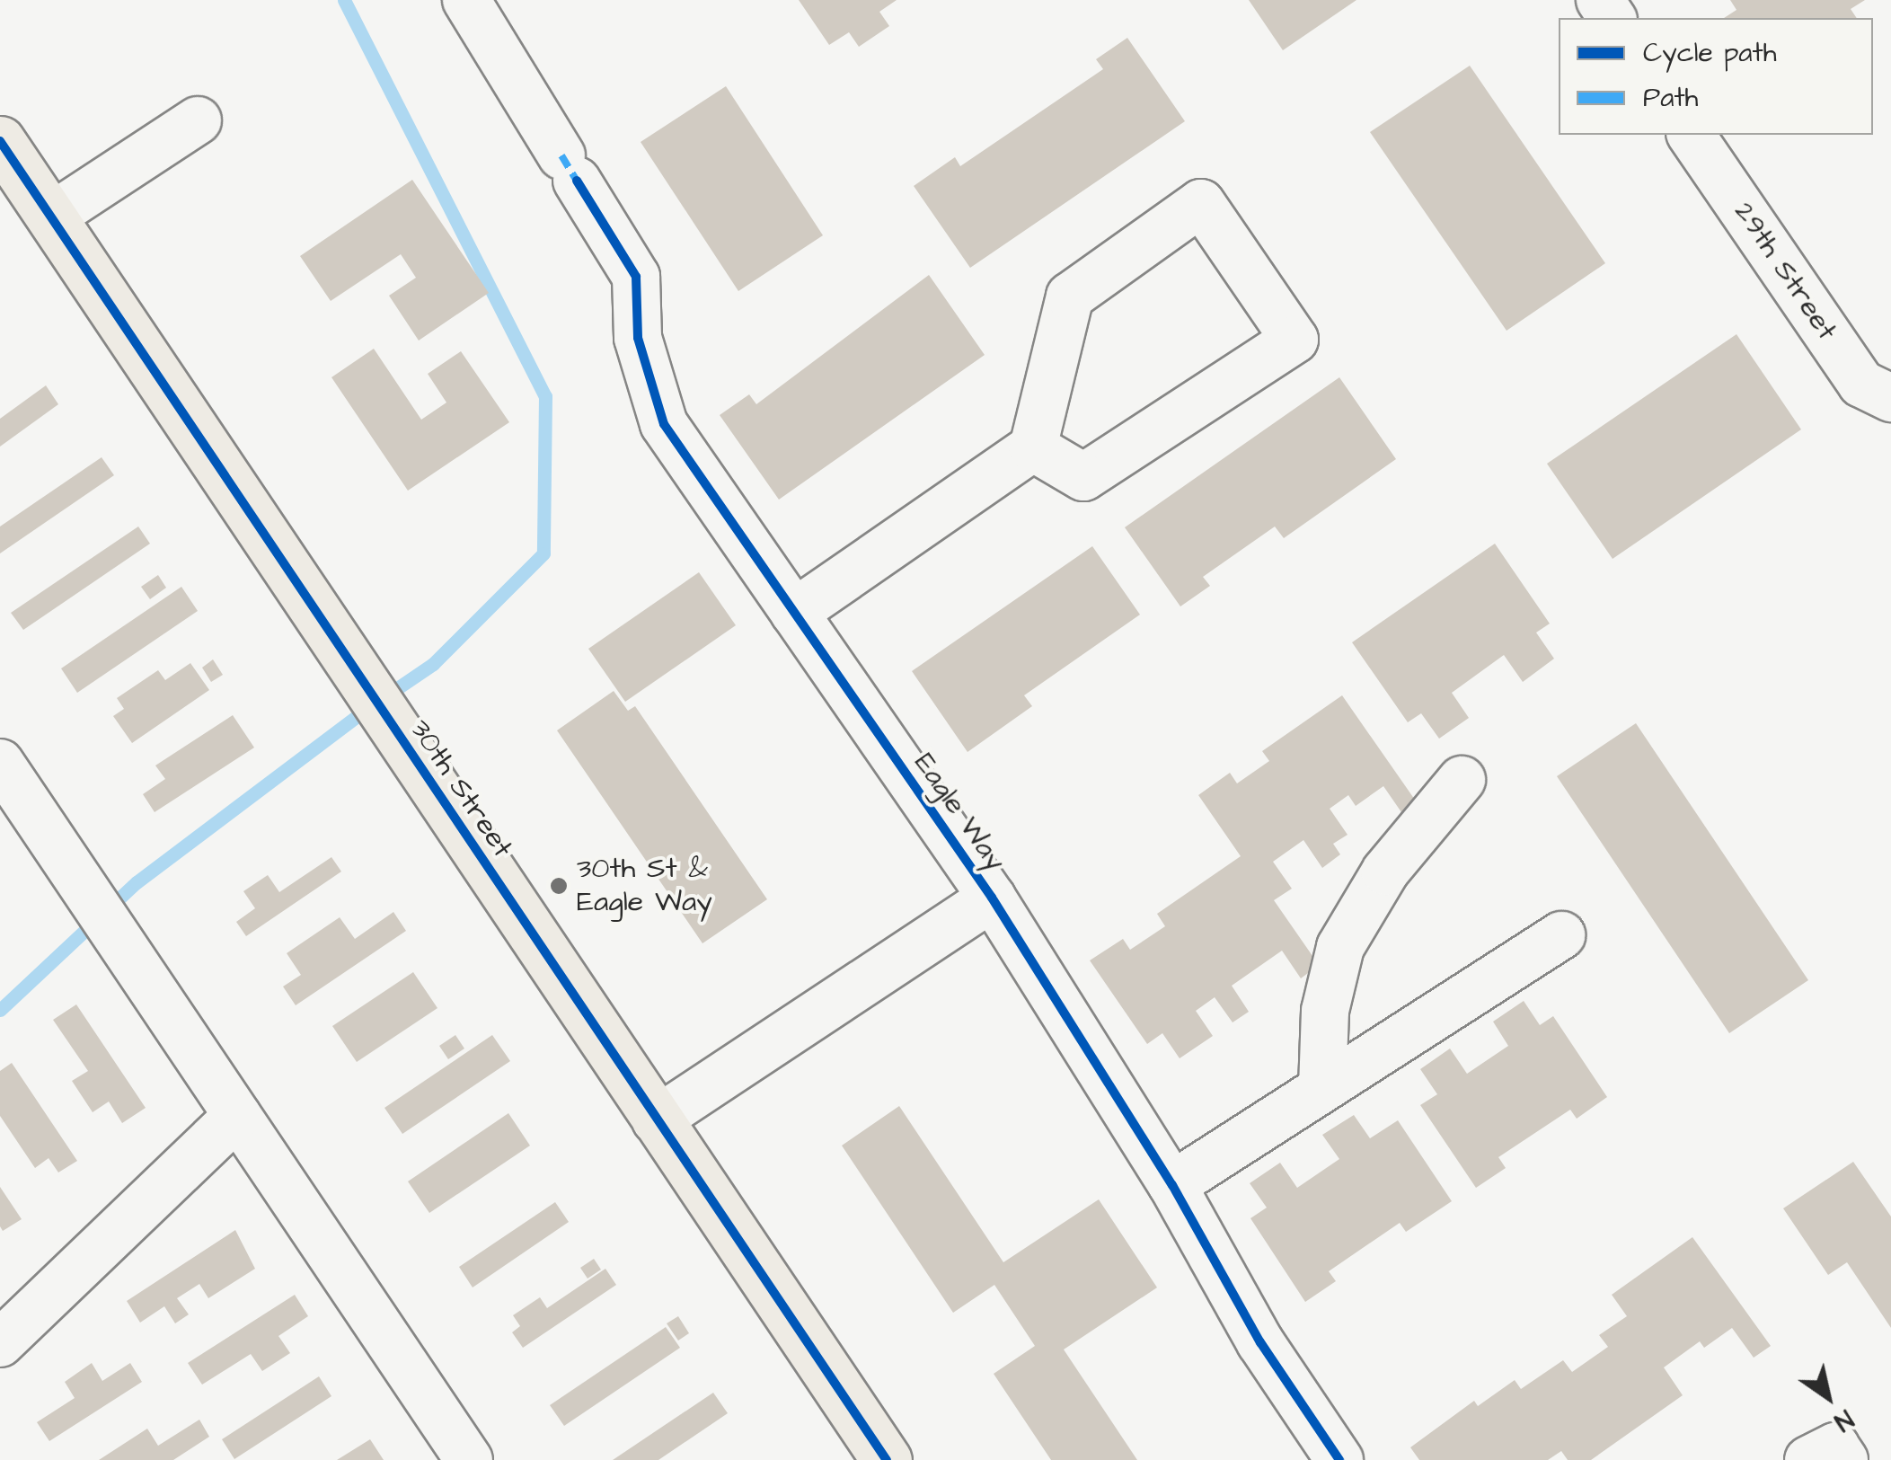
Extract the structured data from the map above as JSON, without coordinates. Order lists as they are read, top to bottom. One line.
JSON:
{"streets":{"main road":["30th Street"],"street":["29th Street","Eagle Way"]},"crossings":[["30th Street","Eagle Way"]],"places":["30th St & Eagle Way"],"legend":["Cycle path","Path"],"north":"bottom right"}
